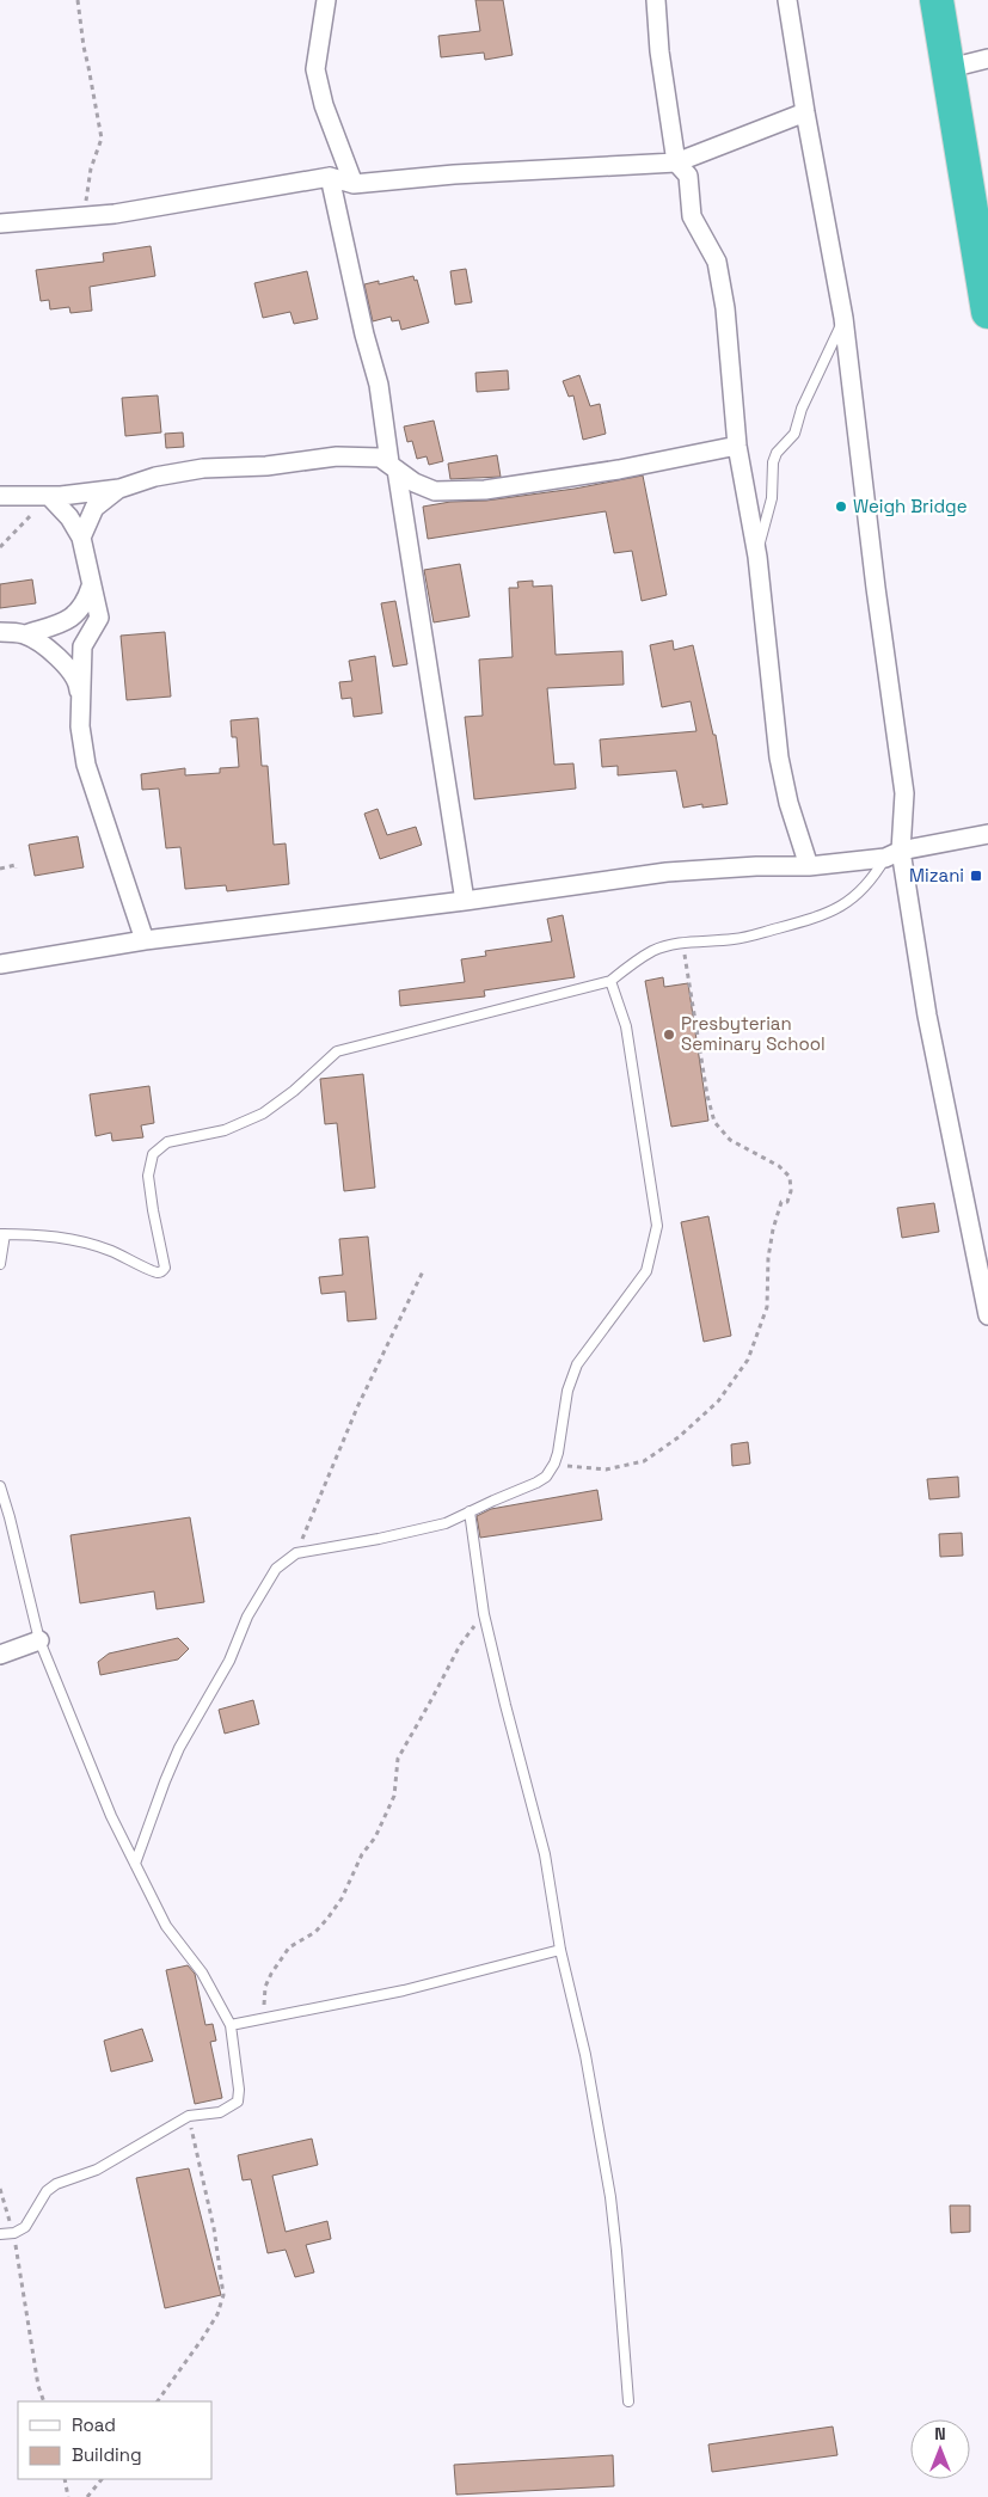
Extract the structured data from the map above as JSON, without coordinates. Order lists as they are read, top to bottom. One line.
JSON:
{"places":{"other":["Weigh Bridge","Presbyterian Seminary School"],"transit":["Mizani"]},"legend":["Road","Building"],"north":"top"}
